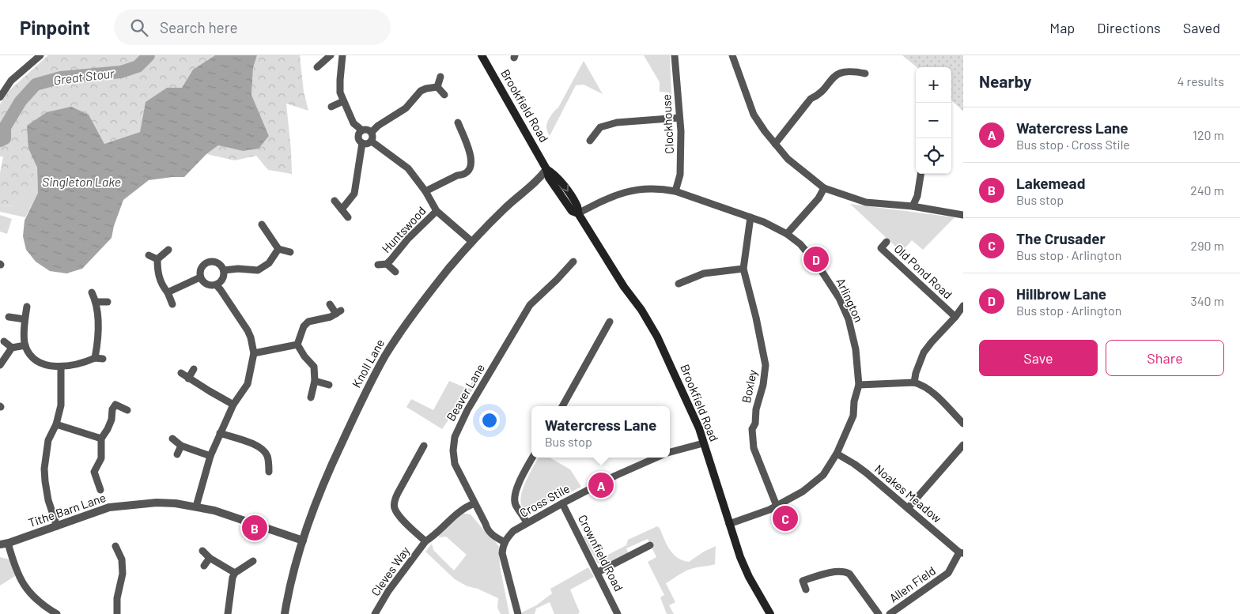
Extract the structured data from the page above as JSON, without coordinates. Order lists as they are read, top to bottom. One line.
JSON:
{"streets":{"main road":["Brookfield Road"],"street":["Clockhouse","Huntswood","Old Pond Road","Arlington","Knoll Lane","Boxley","Beaver Lane","Noakes Meadow","Cross Stile","Tithe Barn Lane","Crownfield Road","Cleves Way","Allen Field"]},"crossings":[["Brookfield Road","Arlington"],["Brookfield Road","Knoll Lane"],["Clockhouse","Arlington"],["Arlington","Boxley"],["Arlington","Noakes Meadow"],["Knoll Lane","Tithe Barn Lane"],["Beaver Lane","Cross Stile"],["Beaver Lane","Cleves Way"],["Noakes Meadow","Allen Field"],["Cross Stile","Crownfield Road"]],"water":["Great Stour","Singleton Lake"],"page":{"header":"Pinpoint","search":"Search here","nav":["Map","Directions","Saved"],"heading":["Nearby","4 results"],"map_buttons":["+","−"],"list":[{"mark":"A","name":"Watercress Lane","note":"Bus stop · Cross Stile","value":"120 m"},{"mark":"B","name":"Lakemead","note":"Bus stop","value":"240 m"},{"mark":"C","name":"The Crusader","note":"Bus stop · Arlington","value":"290 m"},{"mark":"D","name":"Hillbrow Lane","note":"Bus stop · Arlington","value":"340 m"}],"pins":["D","A","C","B"],"buttons":["Save","Share"],"popup":["Watercress Lane","Bus stop"]}}
